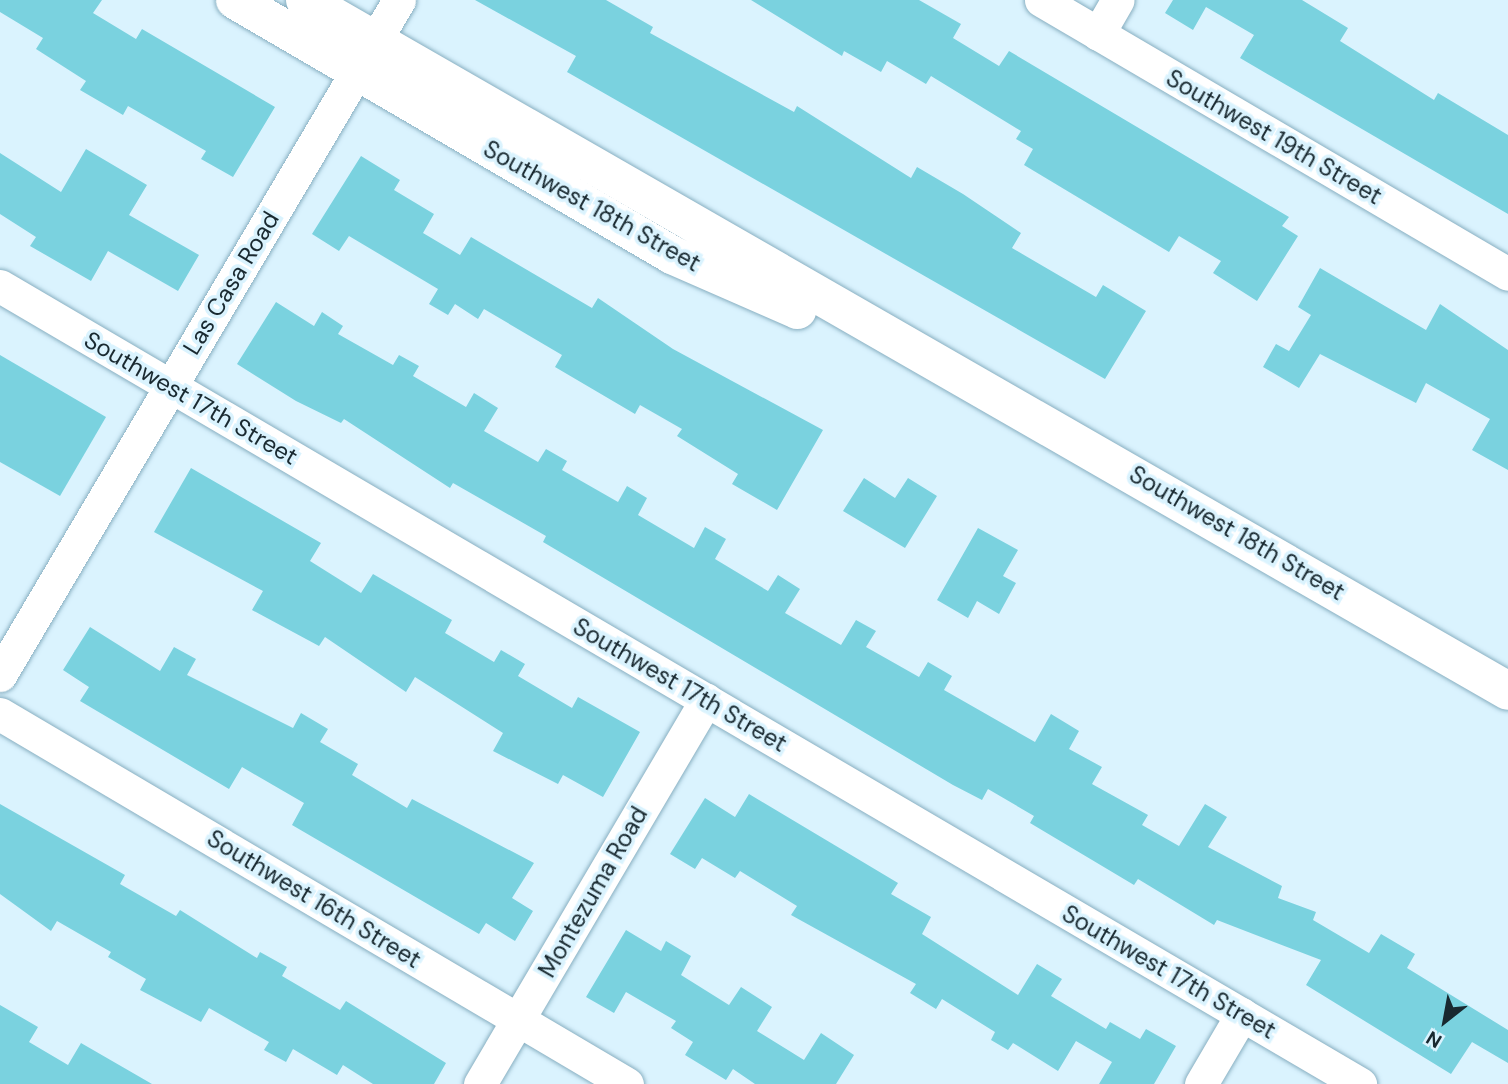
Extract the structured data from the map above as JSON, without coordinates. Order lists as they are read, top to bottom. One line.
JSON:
{"streets":{"main road":["Southwest 18th Street"],"street":["Southwest 19th Street","Las Casa Road","Southwest 17th Street","Montezuma Road","Southwest 16th Street"]},"crossings":[["Southwest 18th Street","Las Casa Road"],["Las Casa Road","Southwest 17th Street"],["Southwest 17th Street","Montezuma Road"],["Montezuma Road","Southwest 16th Street"]],"north":"bottom left"}
